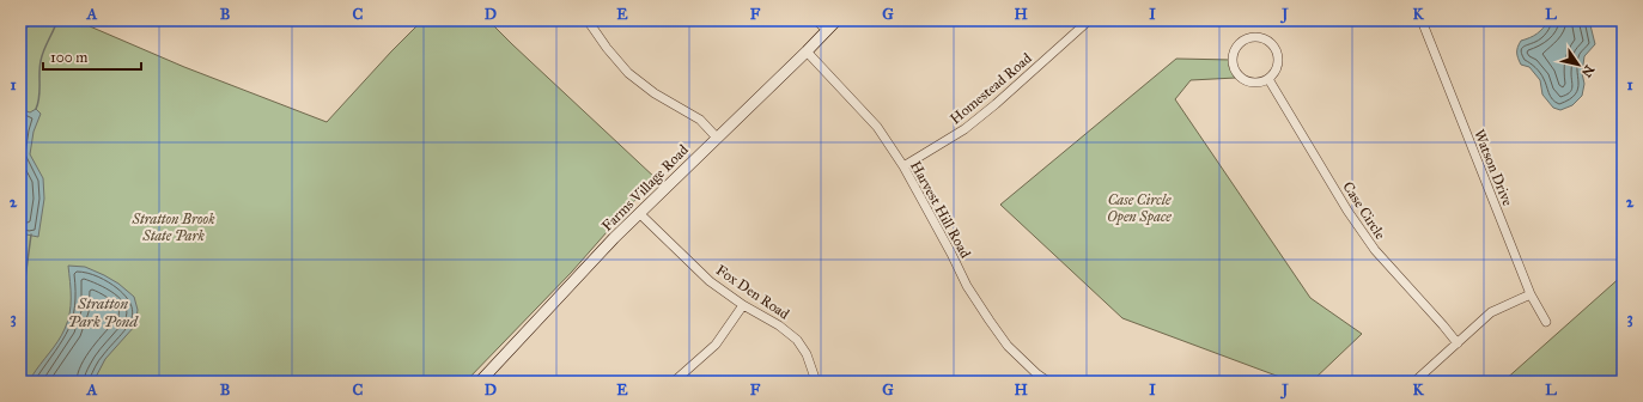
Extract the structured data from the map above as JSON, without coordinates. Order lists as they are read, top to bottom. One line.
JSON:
{"streets":{"main road":["Farms Village Road"],"street":["Homestead Road","Watson Drive","Harvest Hill Road","Case Circle","Fox Den Road"]},"crossings":[["Homestead Road","Harvest Hill Road"],["Farms Village Road","Harvest Hill Road"],["Farms Village Road","Fox Den Road"]],"water":["Stratton Park Pond"],"parks":["Case Circle Open Space","Stratton Brook State Park"],"scale_bar":"100 m","north":"bottom right","grid":{"columns":["A","B","C","D","E","F","G","H","I","J","K","L"],"rows":["1","2","3"]}}
